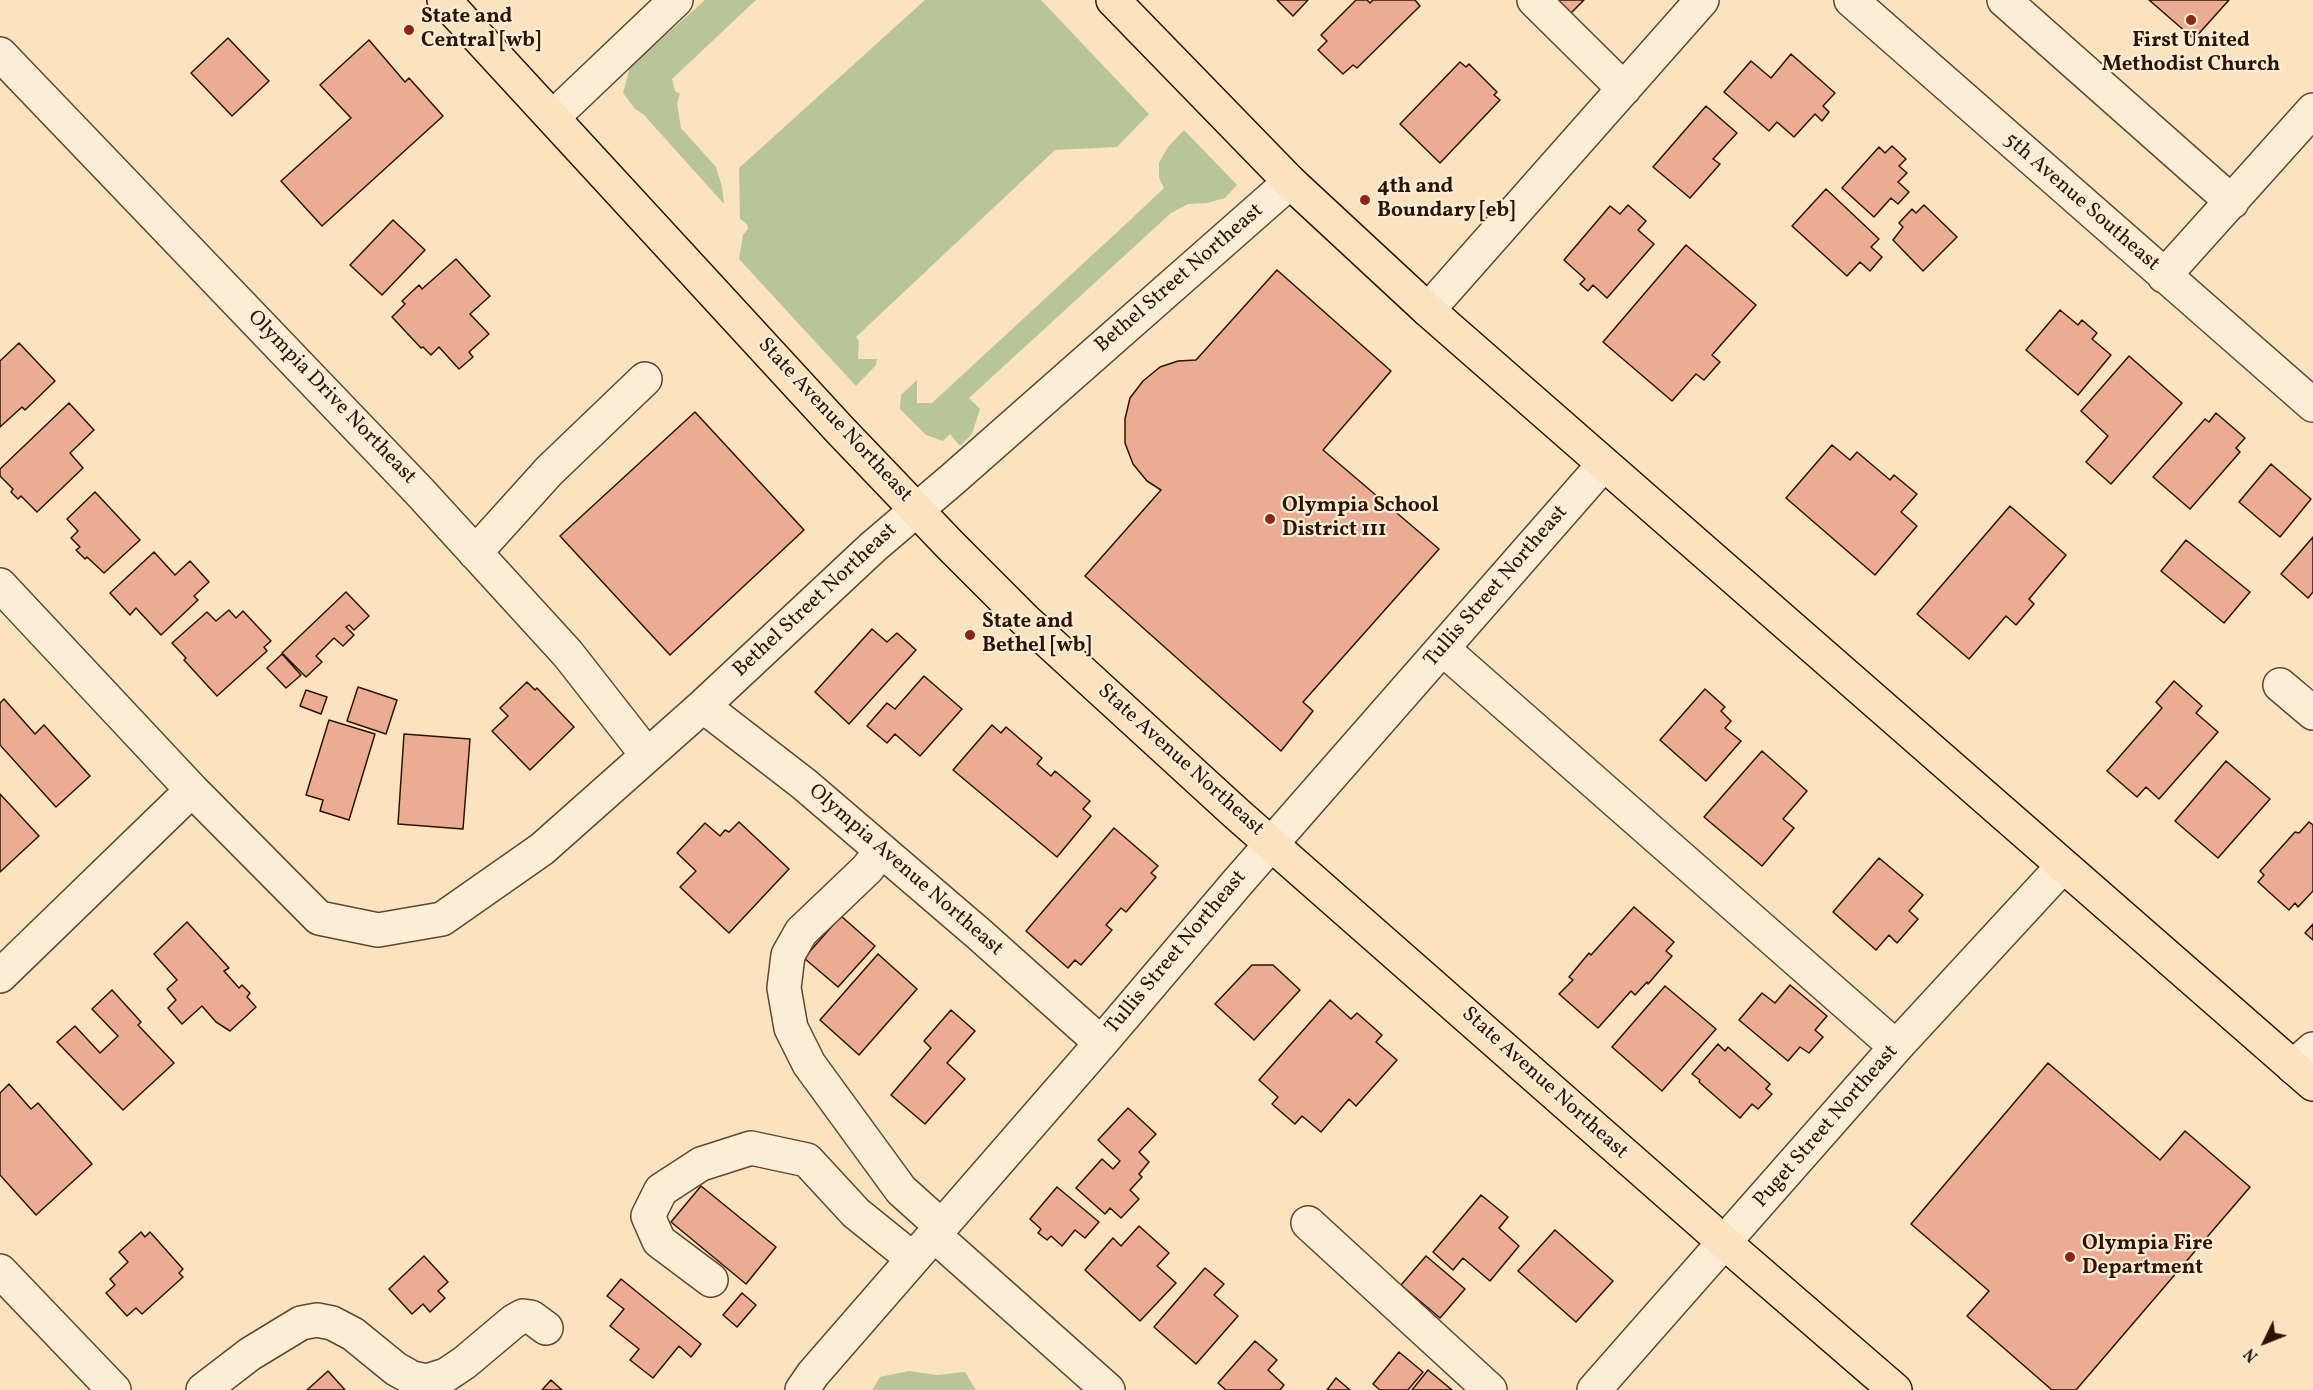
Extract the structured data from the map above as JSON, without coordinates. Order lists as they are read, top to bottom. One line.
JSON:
{"streets":{"main road":["State Avenue Northeast"],"street":["5th Avenue Southeast","Bethel Street Northeast","Olympia Drive Northeast","Tullis Street Northeast","Olympia Avenue Northeast","Puget Street Northeast"]},"crossings":[["Bethel Street Northeast","Olympia Drive Northeast"],["Bethel Street Northeast","State Avenue Northeast"],["Bethel Street Northeast","Olympia Avenue Northeast"],["State Avenue Northeast","Tullis Street Northeast"],["State Avenue Northeast","Puget Street Northeast"],["Tullis Street Northeast","Olympia Avenue Northeast"]],"places":["First United Methodist Church","State and Central [wb]","4th and Boundary [eb]","Olympia School District 111","State and Bethel [wb]","Olympia Fire Department"],"north":"bottom left"}
